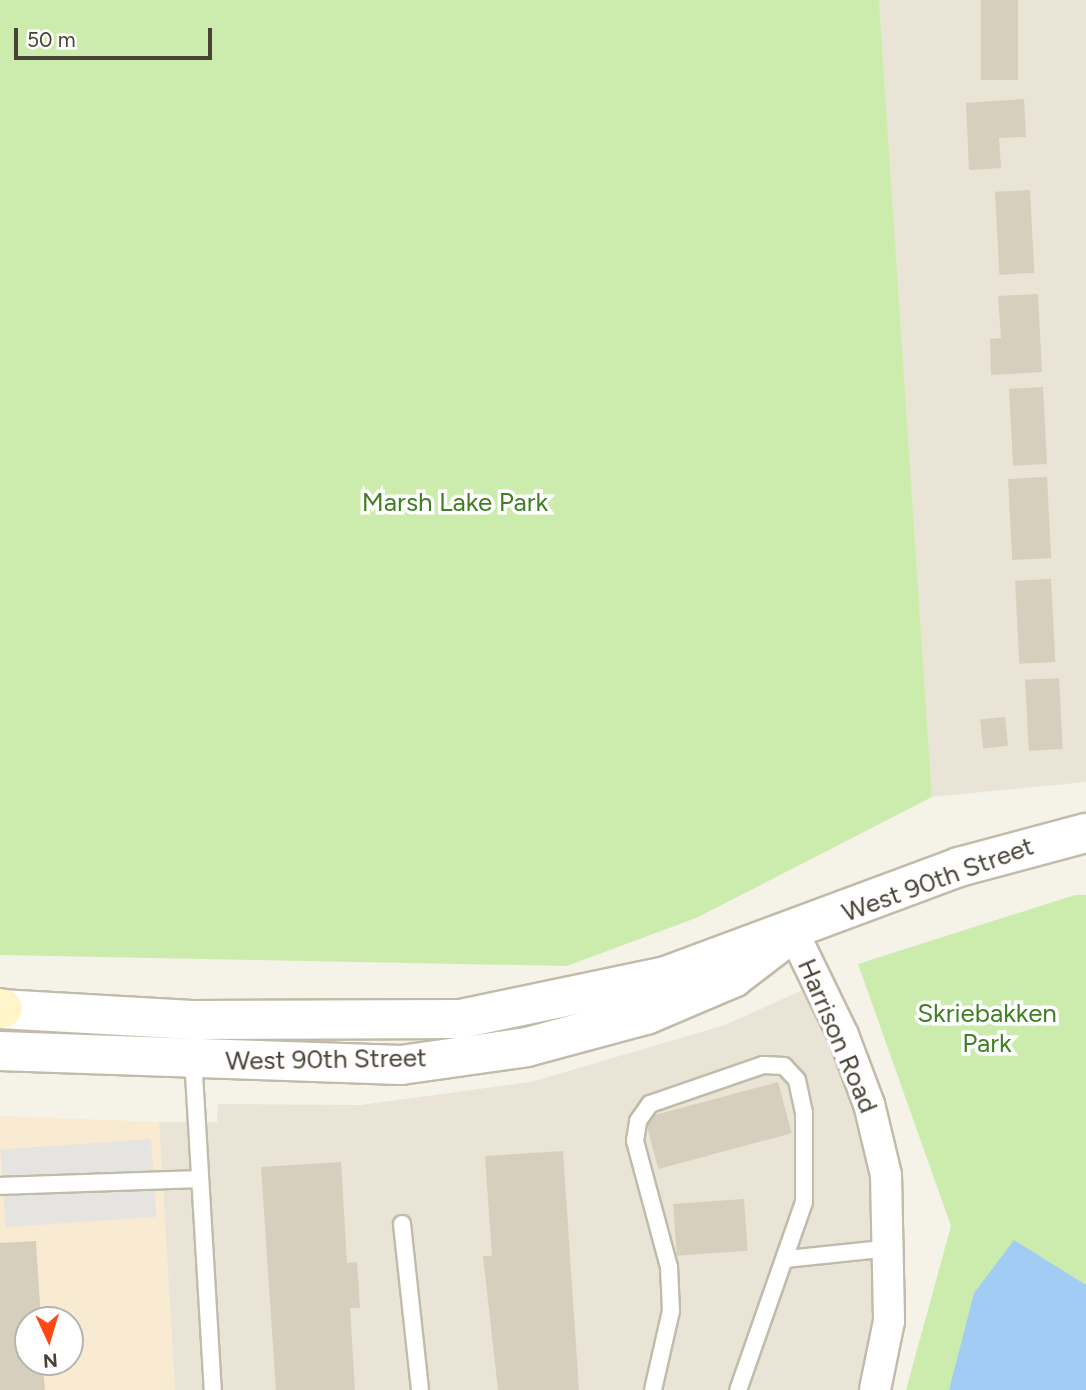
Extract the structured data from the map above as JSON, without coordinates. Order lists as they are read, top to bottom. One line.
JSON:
{"streets":{"street":["West 90th Street","Harrison Road"]},"crossings":[["West 90th Street","Harrison Road"]],"parks":["Marsh Lake Park","Skriebakken Park"],"scale_bar":"50 m","north":"bottom"}
